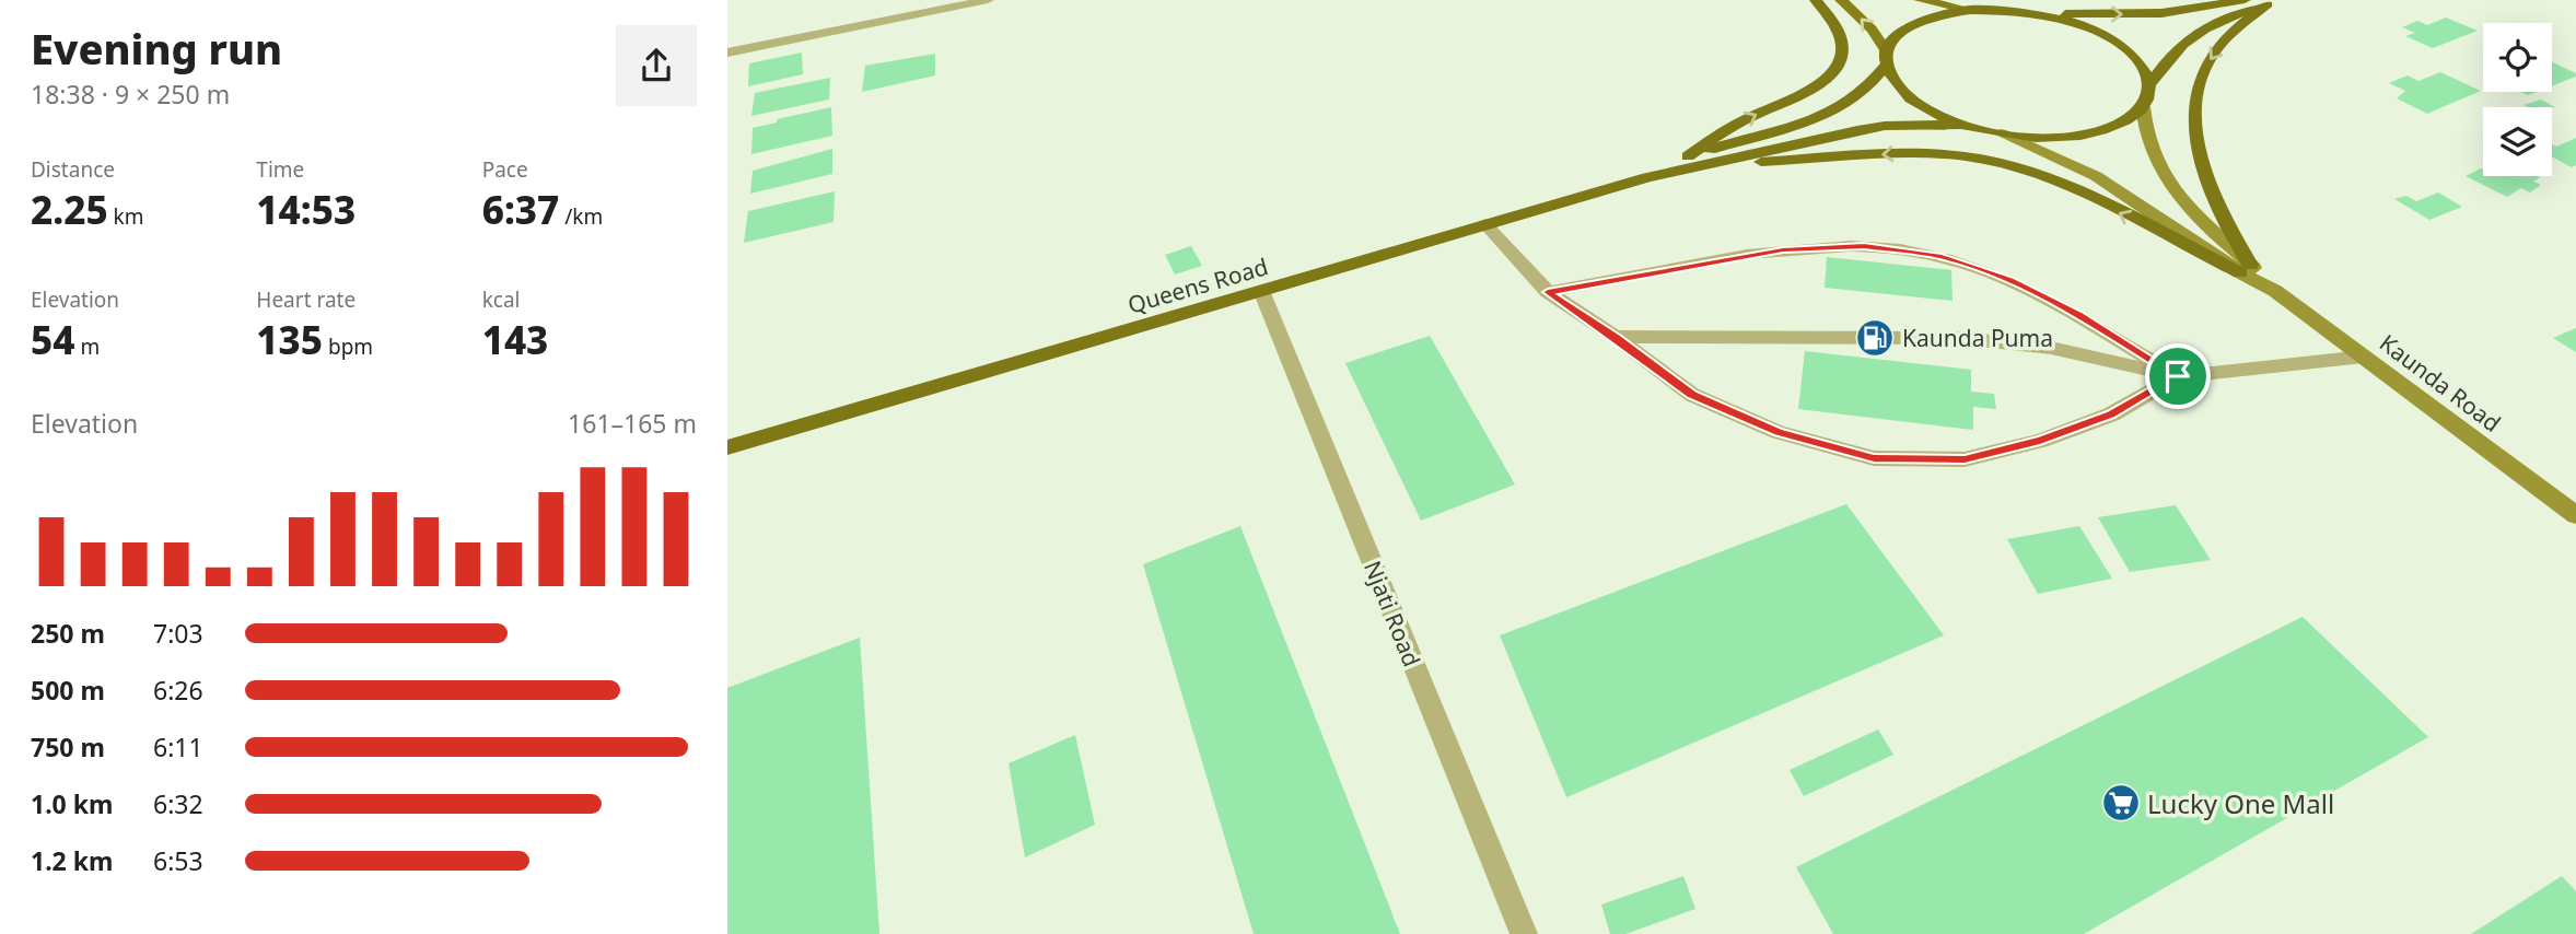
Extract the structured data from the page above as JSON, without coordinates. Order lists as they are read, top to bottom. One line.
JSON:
{"streets":{"highway":["Queens Road"],"main road":["Kaunda Road"],"street":["Njati Road"]},"crossings":[["Queens Road","Njati Road"]],"places":{"fuel station":["Kaunda Puma"],"supermarket":["Lucky One Mall"]},"page":{"heading":["Evening run","18:38 · 9 × 250 m"],"stats":[["Distance","2.25 km"],["Time","14:53"],["Pace","6:37 /km"],["Elevation","54 m"],["Heart rate","135 bpm"],["kcal","143"]],"chart":["Elevation","161–165 m"],"list":[{"name":"250 m","note":"7:03"},{"name":"500 m","note":"6:26"},{"name":"750 m","note":"6:11"},{"name":"1.0 km","note":"6:32"},{"name":"1.2 km","note":"6:53"}]}}
